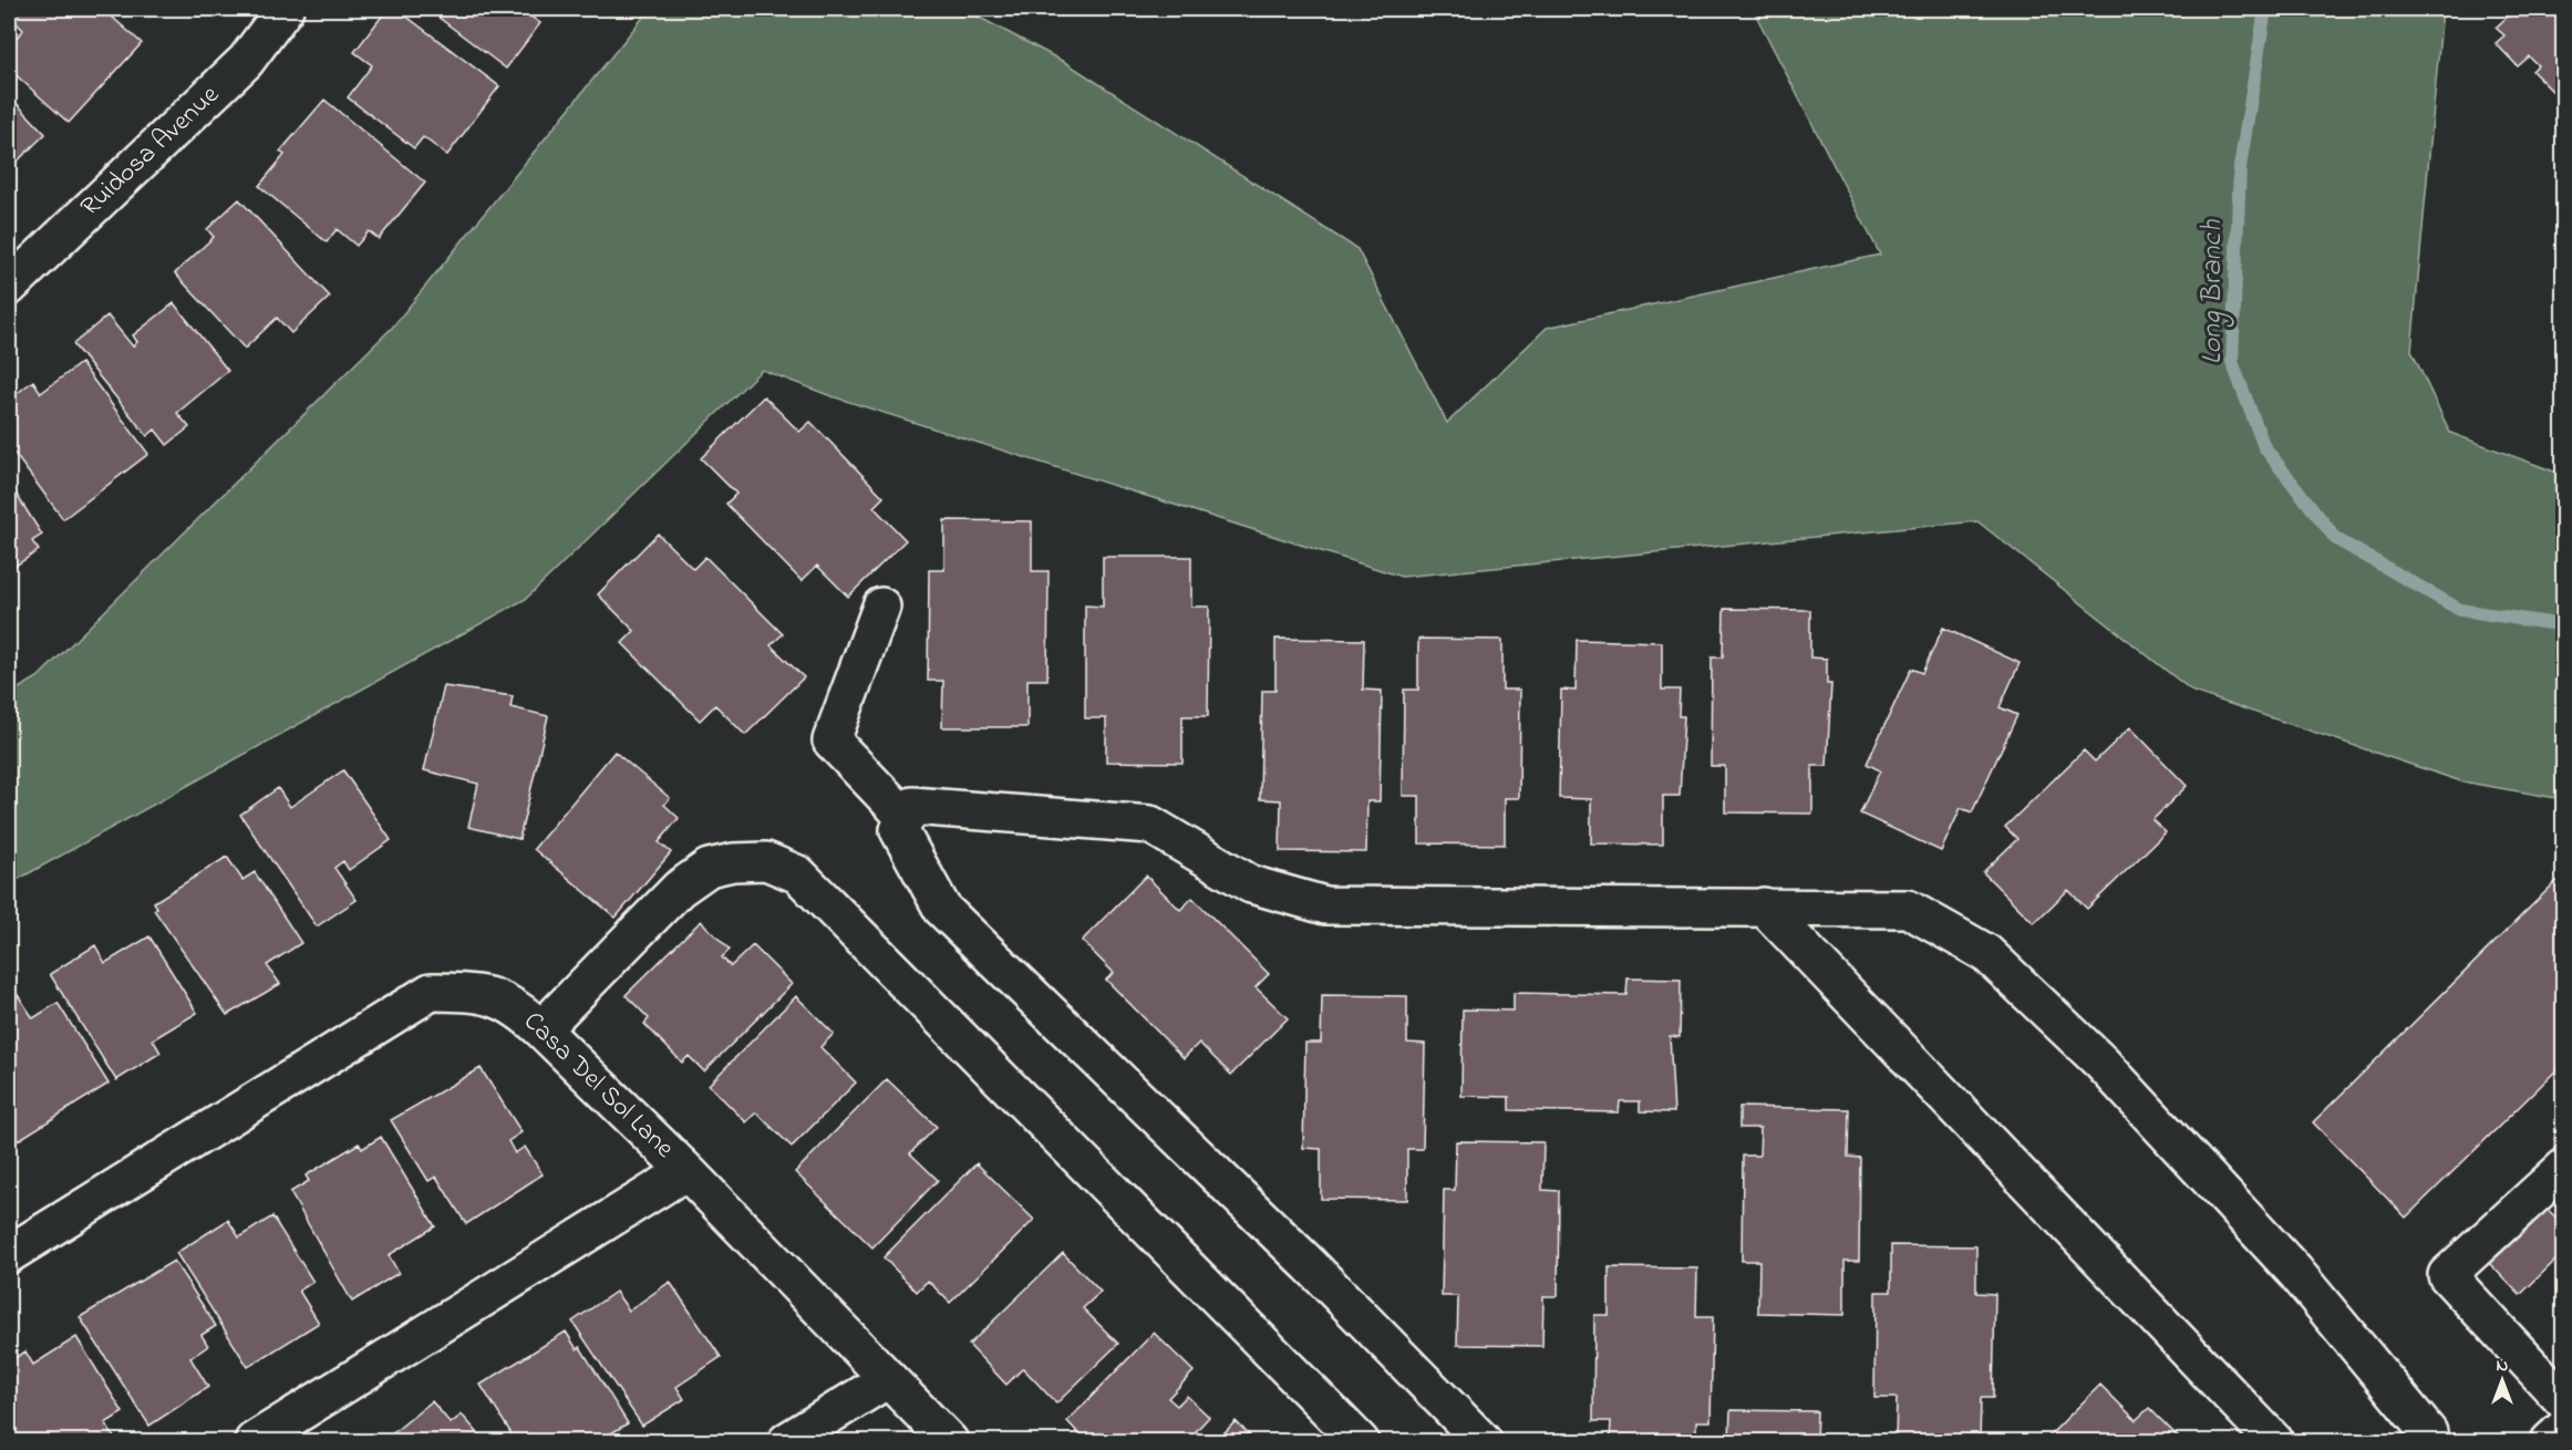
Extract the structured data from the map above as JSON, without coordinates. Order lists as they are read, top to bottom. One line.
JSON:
{"streets":{"street":["Ruidosa Avenue","Casa Del Sol Lane"]},"water":["Long Branch"],"north":"top"}
